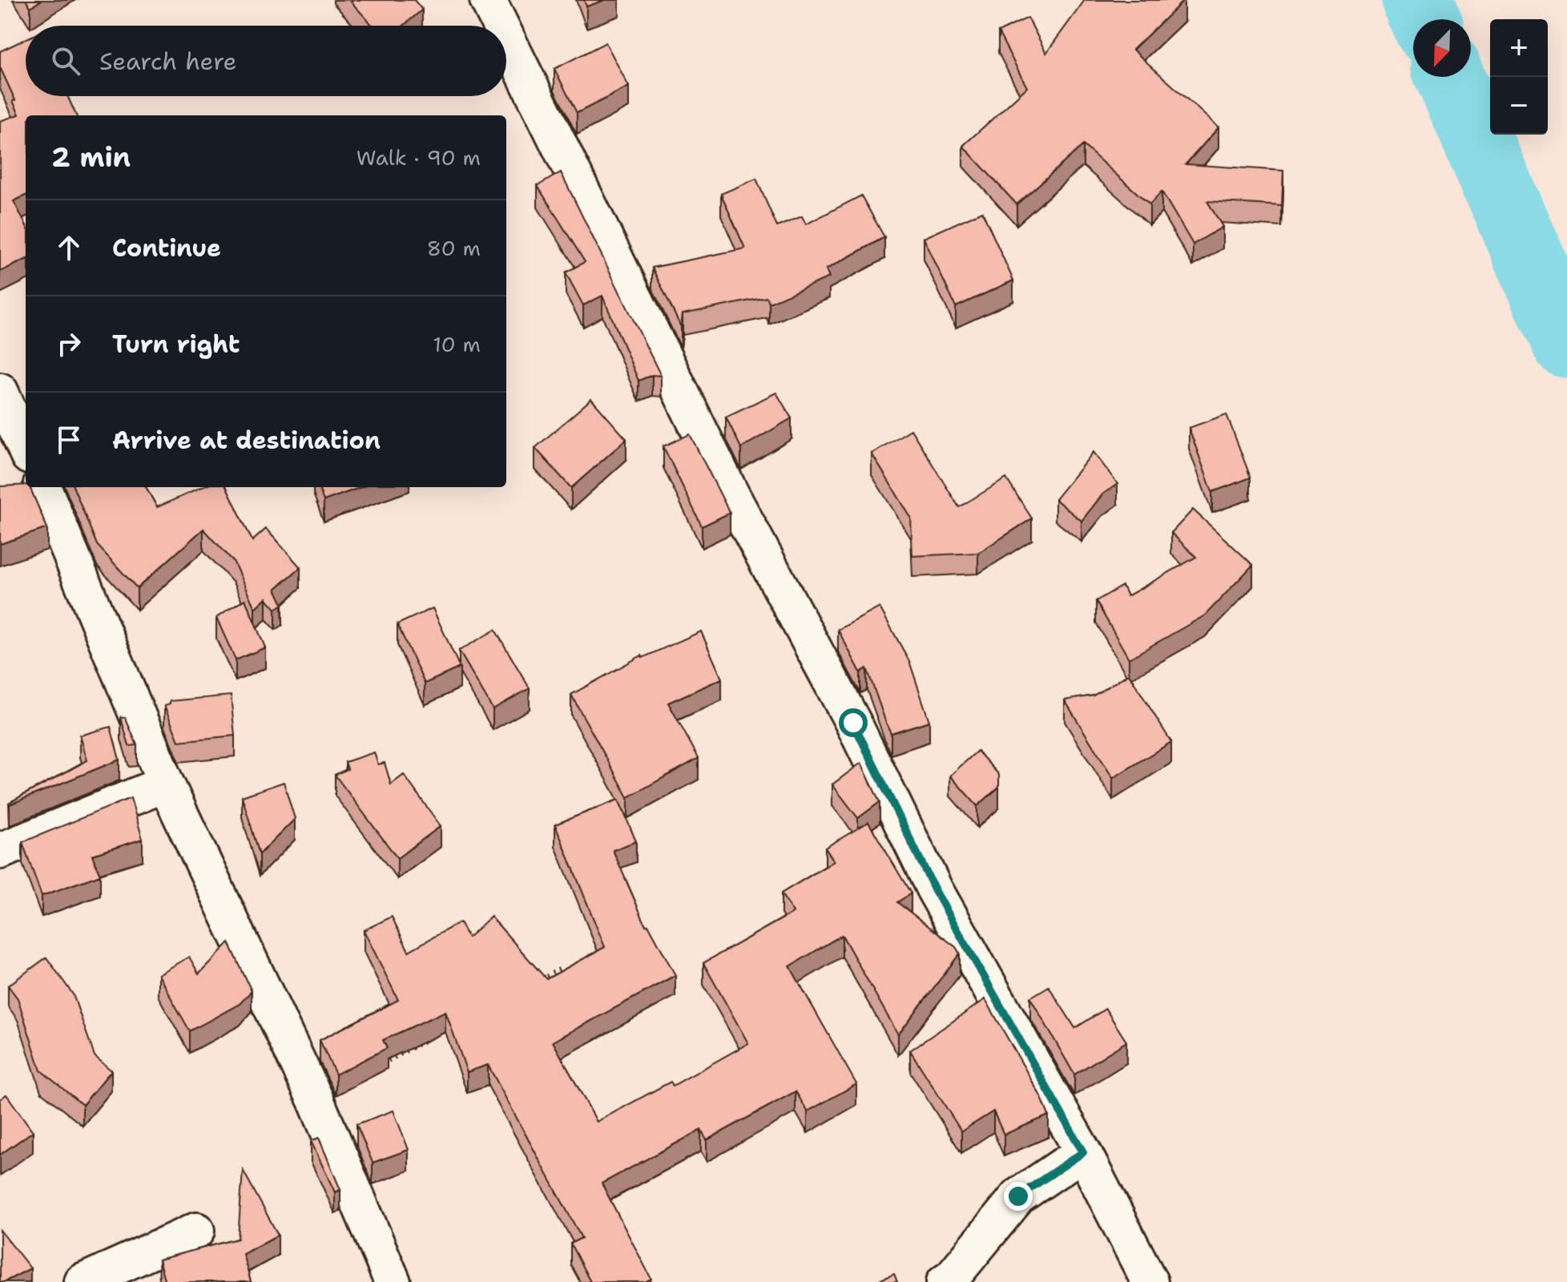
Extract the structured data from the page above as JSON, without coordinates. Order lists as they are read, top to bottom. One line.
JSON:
{"north":"bottom left","page":{"map_buttons":["+","−"],"search":"Search here","heading":["2 min","Walk · 90 m"],"list":[["Continue","80 m"],["Turn right","10 m"],"Arrive at destination"]}}
